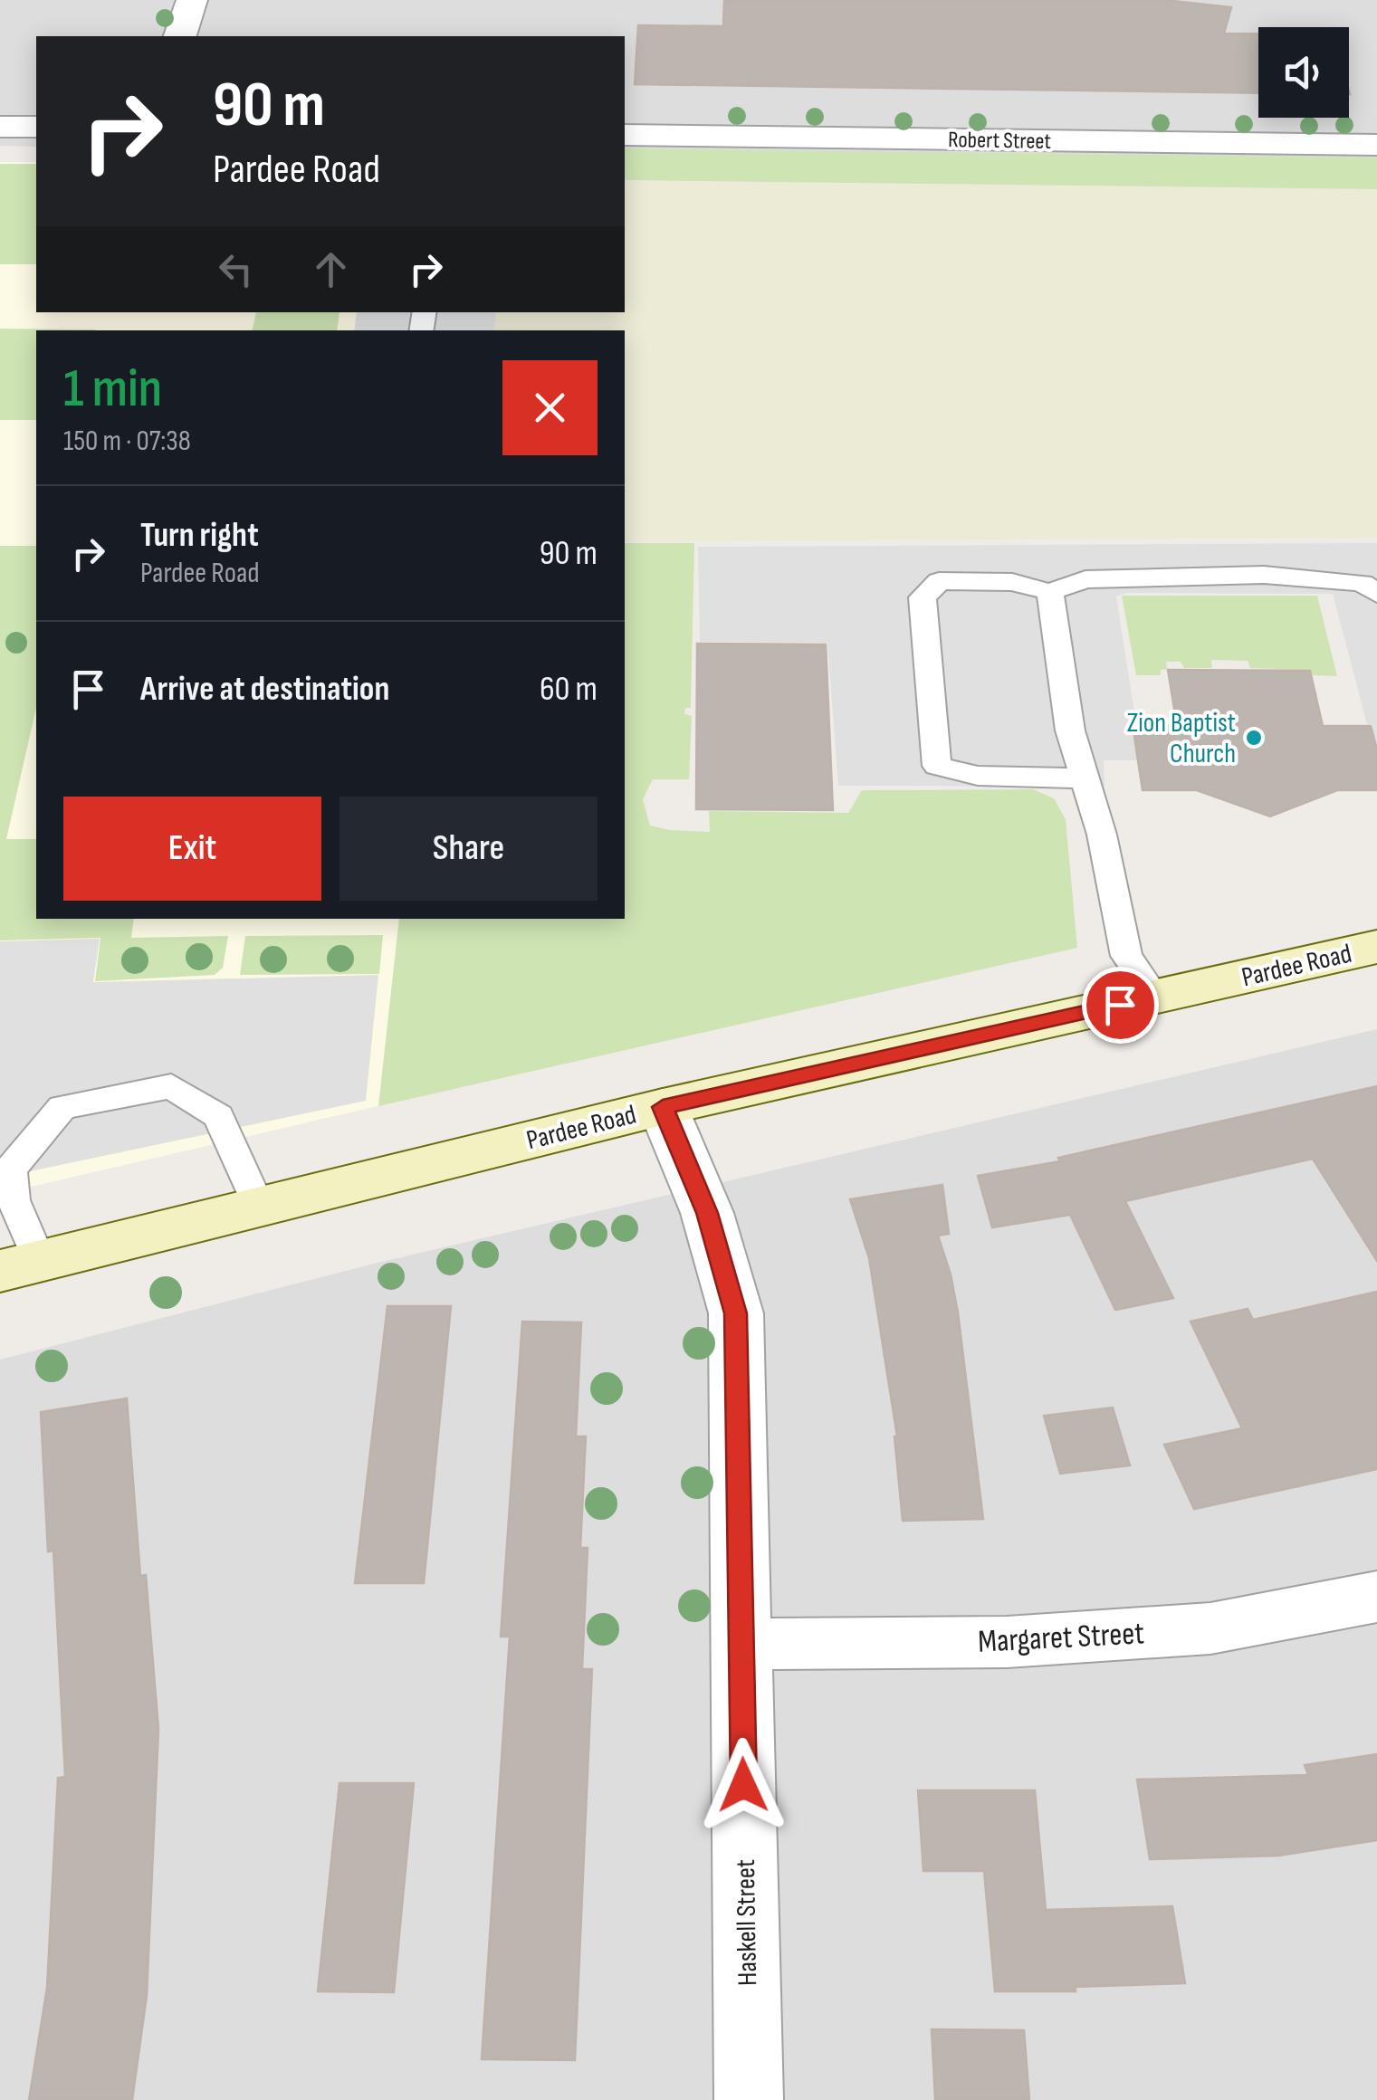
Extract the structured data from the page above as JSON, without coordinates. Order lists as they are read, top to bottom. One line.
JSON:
{"streets":{"main road":["Pardee Road"],"street":["Robert Street","Margaret Street","Haskell Street"]},"crossings":[["Pardee Road","Haskell Street"],["Margaret Street","Haskell Street"]],"places":["Zion Baptist Church"],"page":{"turn":["90 m","Pardee Road"],"heading":["1 min","150 m · 07:38"],"list":[{"name":"Turn right","note":"Pardee Road","value":"90 m"},{"name":"Arrive at destination","value":"60 m"}],"buttons":["Exit","Share"]}}
